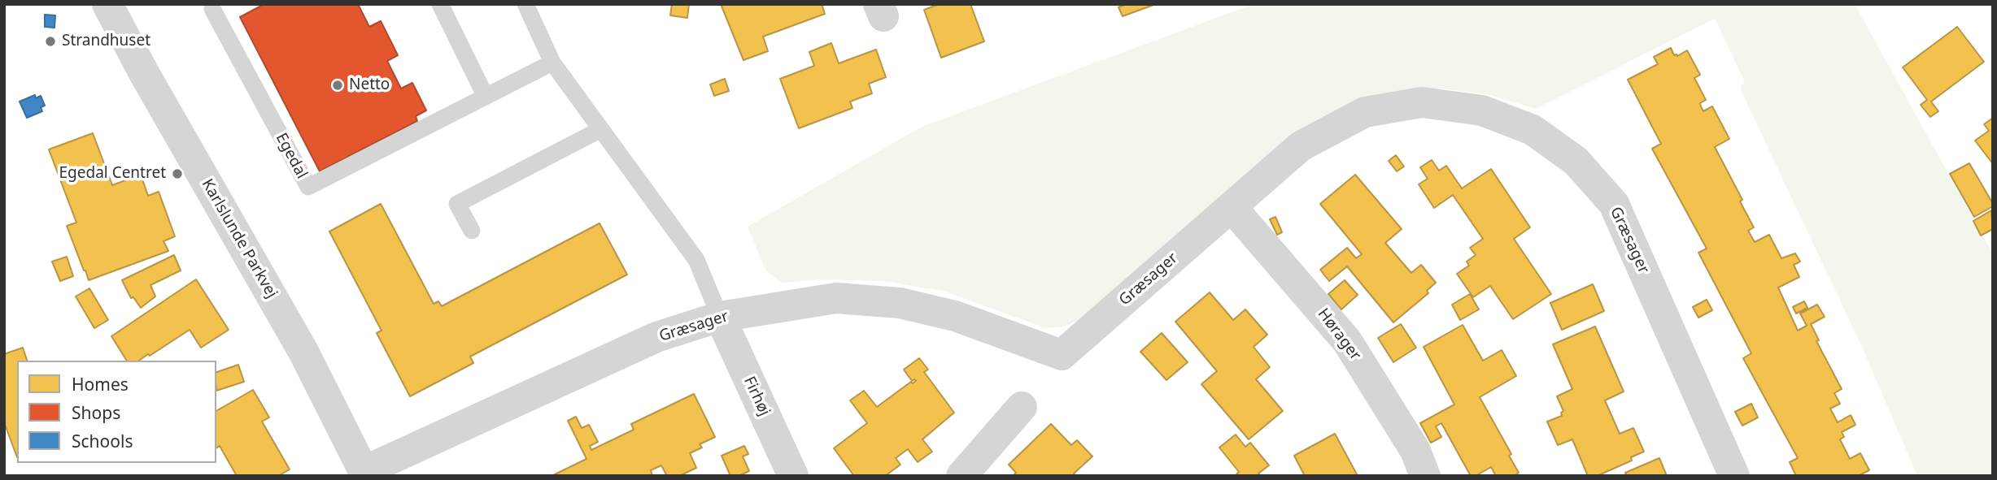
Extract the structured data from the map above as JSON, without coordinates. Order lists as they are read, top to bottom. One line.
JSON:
{"streets":{"street":["Karlslunde Parkvej","Græsager","Hørager","Firhøj"],"lane":["Egedal"]},"crossings":[["Karlslunde Parkvej","Græsager"],["Græsager","Hørager"],["Græsager","Firhøj"]],"places":["Strandhuset","Netto","Egedal Centret"],"legend":["Homes","Shops","Schools"]}
